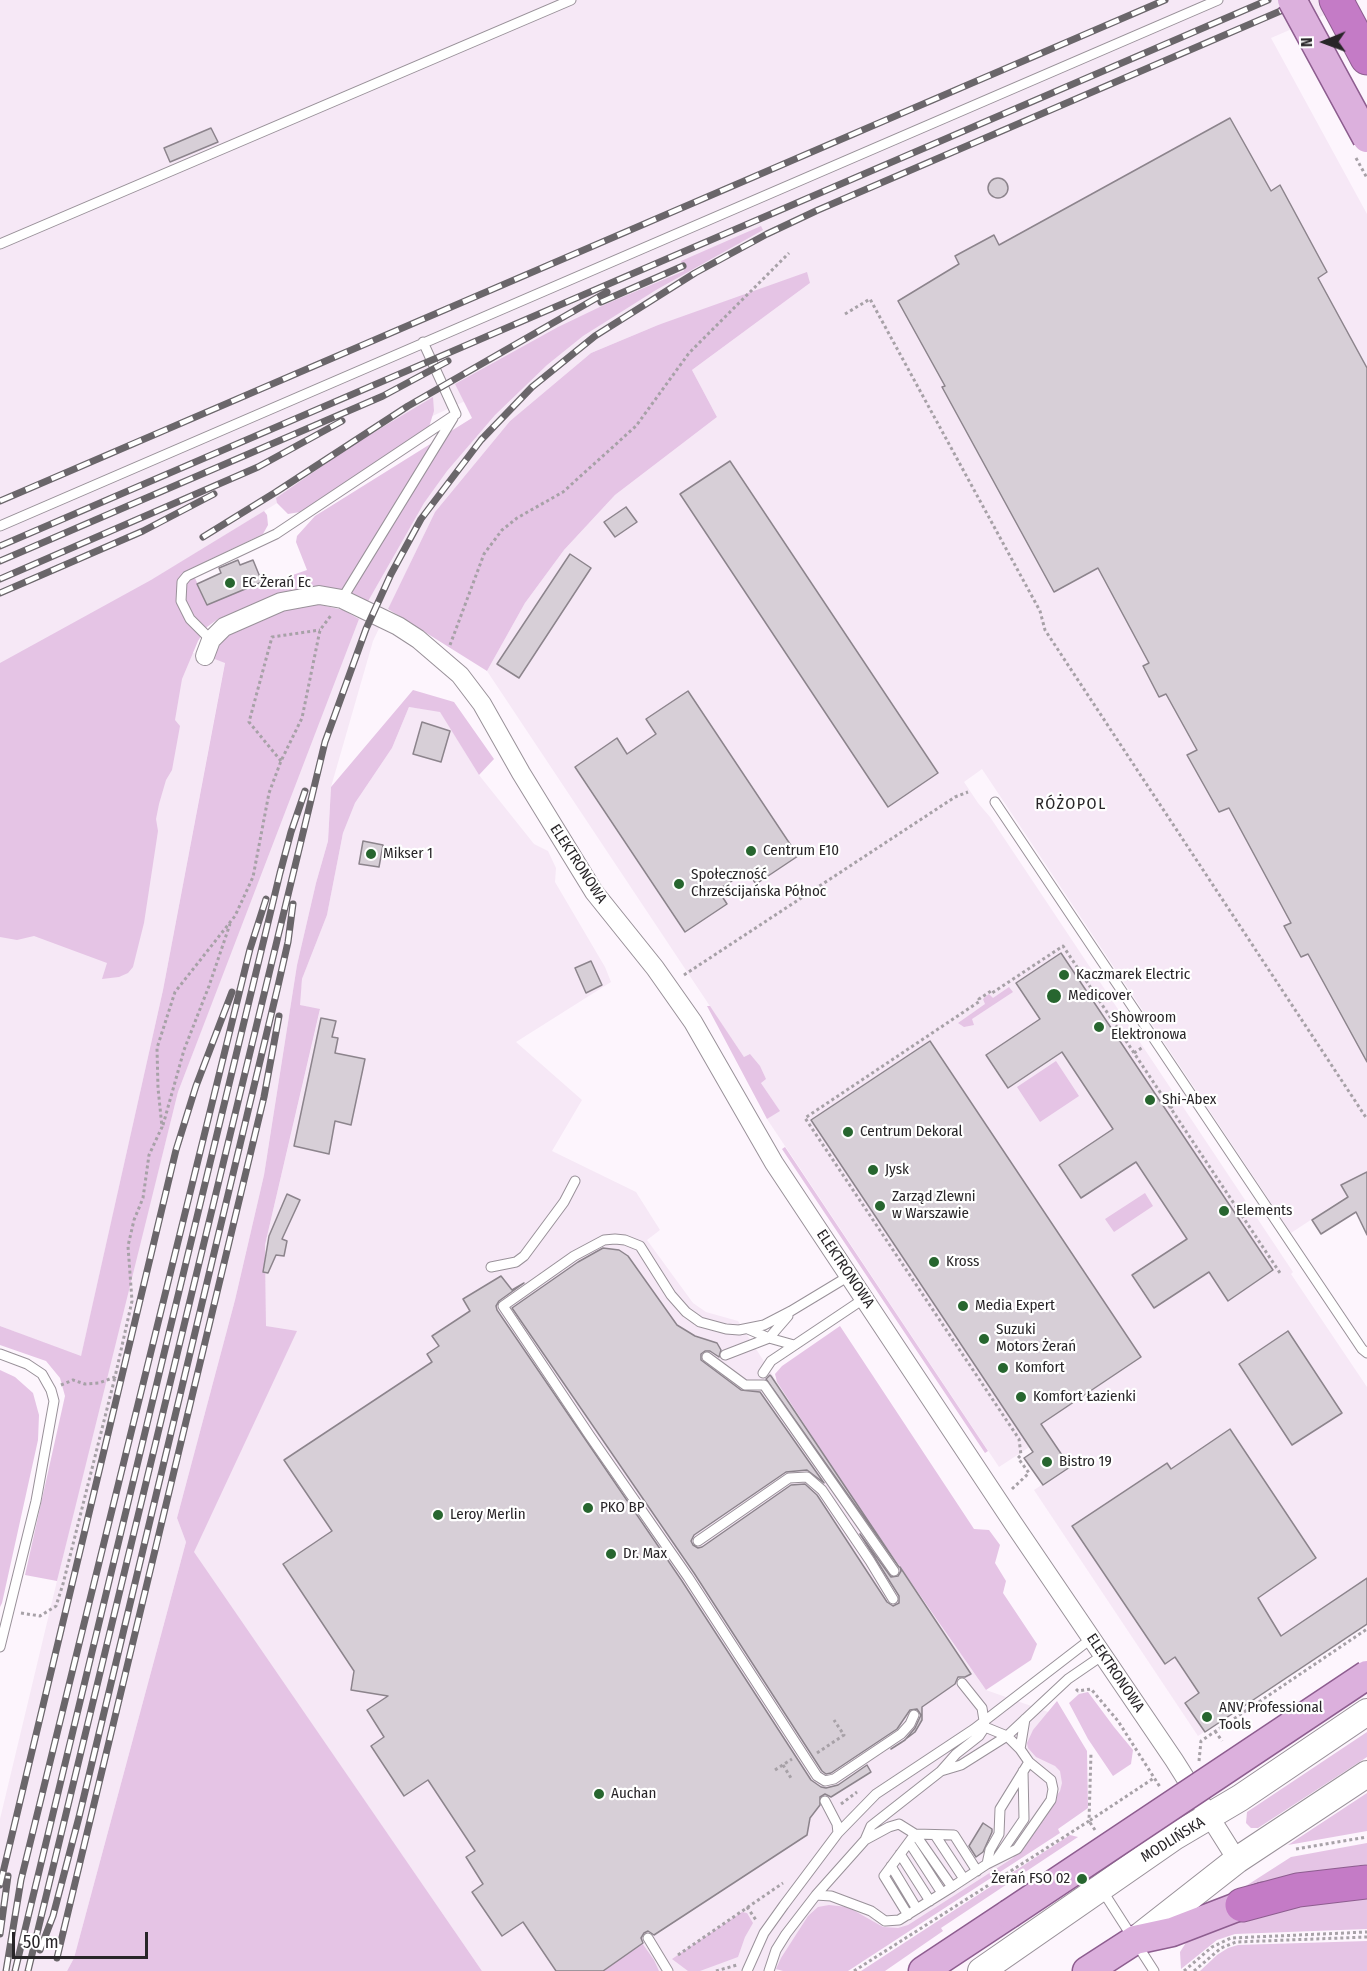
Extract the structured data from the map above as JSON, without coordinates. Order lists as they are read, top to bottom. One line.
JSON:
{"streets":{"main road":["MODLIŃSKA"],"street":["ELEKTRONOWA"]},"crossings":[["ELEKTRONOWA","MODLIŃSKA"]],"districts":["RÓŻOPOL"],"places":["EC Żerań Ec","Centrum E10","Mikser 1","Społeczność Chrześcijańska Północ","Kaczmarek Electric","Medicover","Showroom Elektronowa","Shi-Abex","Centrum Dekoral","Jysk","Zarząd Zlewni w Warszawie","Elements","Kross","Media Expert","Suzuki Motors Żerań","Komfort","Komfort Łazienki","Bistro 19","PKO BP","Leroy Merlin","Dr. Max","ANV Professional Tools","Auchan","Żerań FSO 02"],"scale_bar":"50 m","north":"left"}
